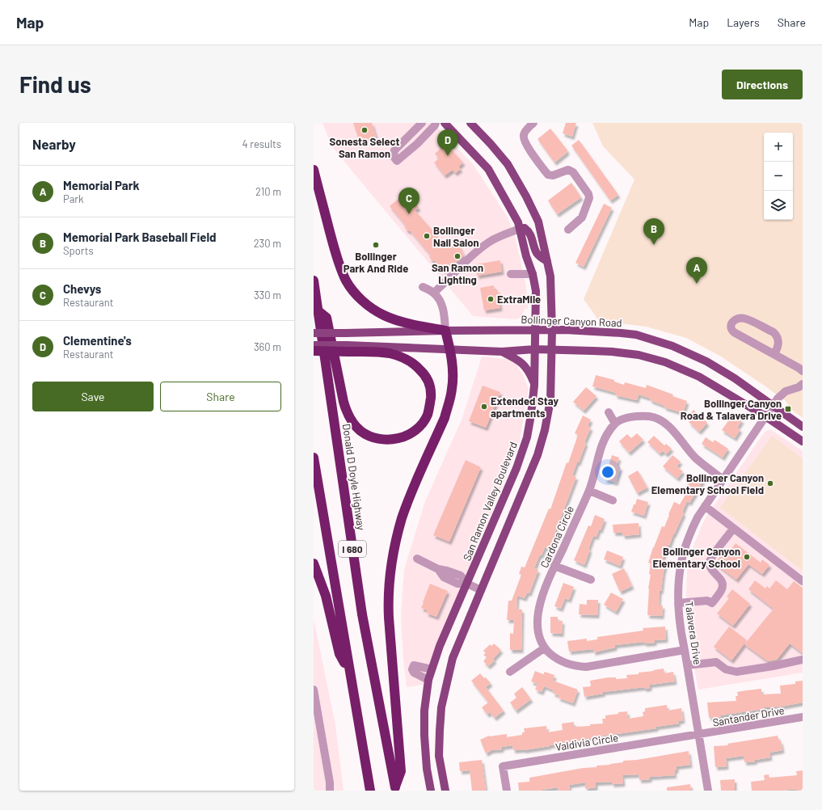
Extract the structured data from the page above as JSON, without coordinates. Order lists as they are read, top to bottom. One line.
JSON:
{"streets":{"highway":["Donald D Doyle Highway","I 680"],"main road":["Bollinger Canyon Road","San Ramon Valley Boulevard"],"street":["Cardona Circle","Talavera Drive","Santander Drive","Valdivia Circle"]},"crossings":[["Bollinger Canyon Road","San Ramon Valley Boulevard"],["Bollinger Canyon Road","Talavera Drive"],["Cardona Circle","Talavera Drive"],["Talavera Drive","Santander Drive"],["Talavera Drive","Valdivia Circle"],["Santander Drive","Valdivia Circle"]],"places":{"other":["Sonesta Select San Ramon","Bollinger Nail Salon","Bollinger Park And Ride","San Ramon Lighting","ExtraMile","Extended Stay apartments","Bollinger Canyon Elementary School Field","Bollinger Canyon Elementary School"],"transit":["Bollinger Canyon Road & Talavera Drive"]},"page":{"header":"Map","nav":["Map","Layers","Share"],"buttons":["Directions",["Save","Share"]],"title":"Find us","heading":["Nearby","4 results"],"pins":["D","C","B","A"],"map_buttons":["+","−"],"list":[{"mark":"A","name":"Memorial Park","note":"Park","value":"210 m"},{"mark":"B","name":"Memorial Park Baseball Field","note":"Sports","value":"230 m"},{"mark":"C","name":"Chevys","note":"Restaurant","value":"330 m"},{"mark":"D","name":"Clementine's","note":"Restaurant","value":"360 m"}]}}
